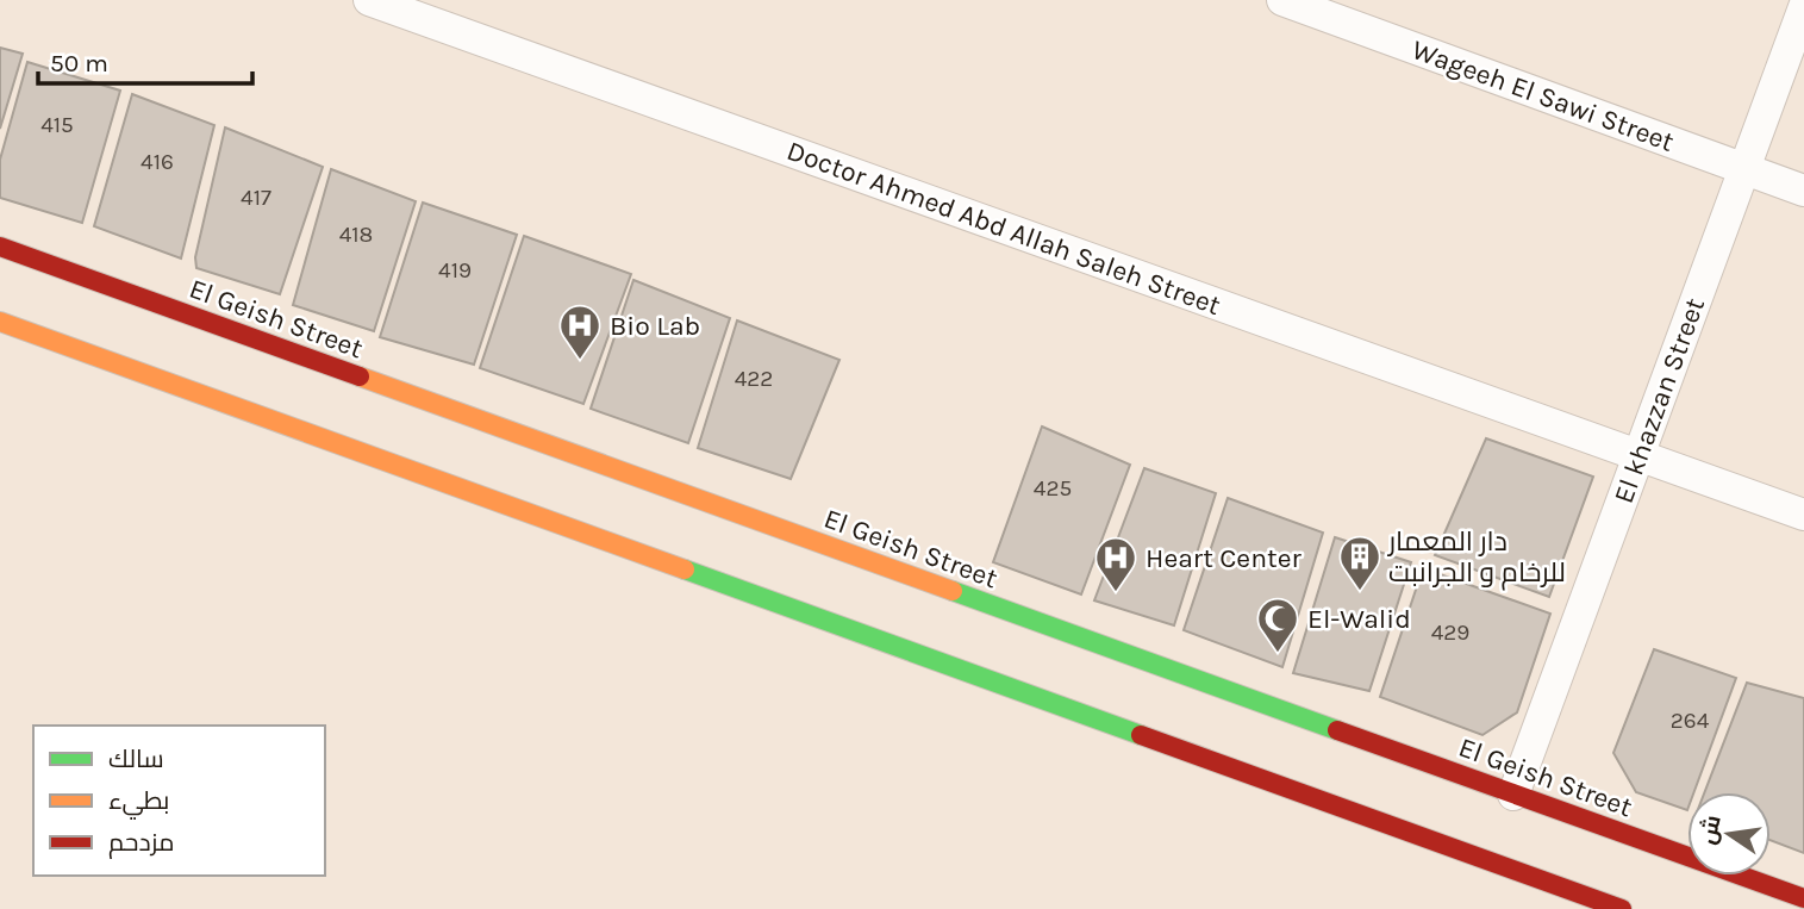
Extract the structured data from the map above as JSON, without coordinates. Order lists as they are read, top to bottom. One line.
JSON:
{"streets":{"street":["Wageeh El Sawi Street","Doctor Ahmed Abd Allah Saleh Street","El Geish Street","El khazzan Street"]},"crossings":[["Wageeh El Sawi Street","El khazzan Street"],["Doctor Ahmed Abd Allah Saleh Street","El khazzan Street"],["El Geish Street","El khazzan Street"]],"places":{"hospital":["Bio Lab","Heart Center"],"building":["دار المعمار للرخام و الجرانبت"],"mosque":["El-Walid"]},"house_numbers":["415","416","417","418","419","422","425","429","264"],"legend":["سالك","بطيء","مزدحم"],"scale_bar":"50 m","north":"left"}
